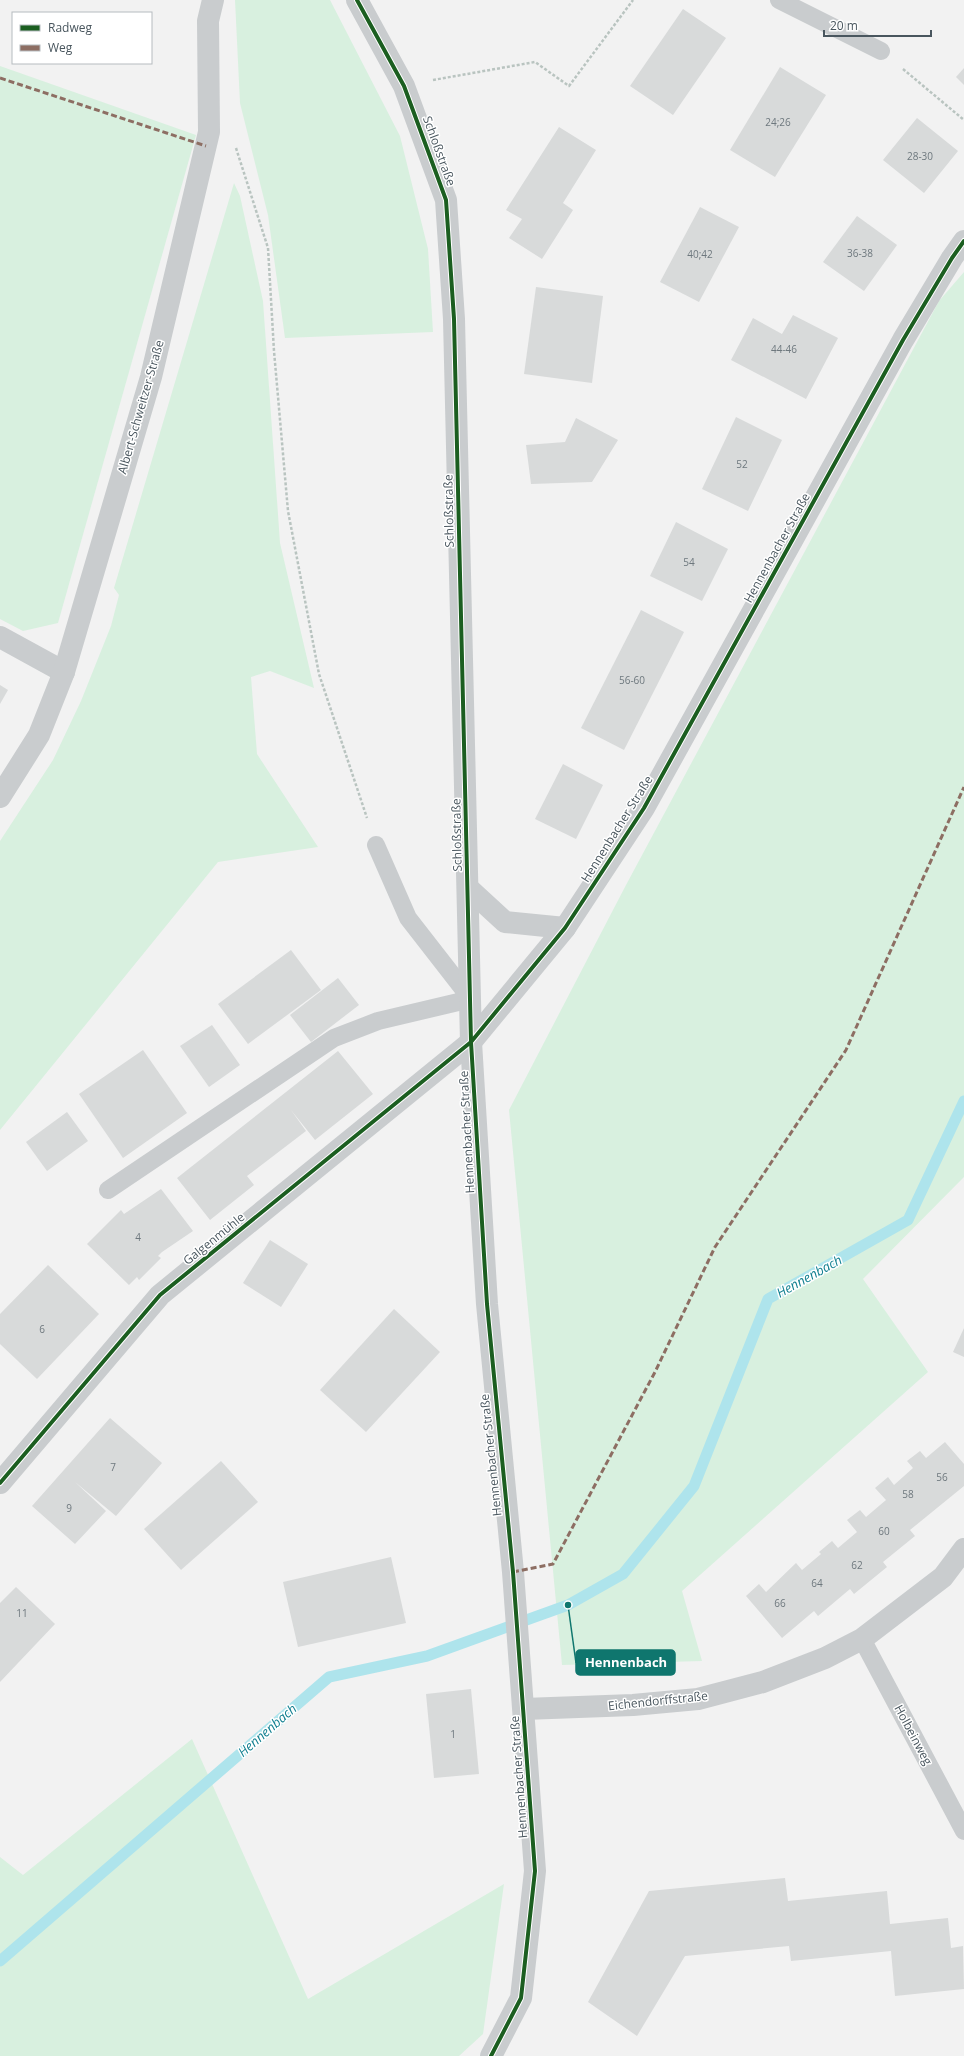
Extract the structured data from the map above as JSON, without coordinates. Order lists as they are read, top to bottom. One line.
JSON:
{"streets":{"street":["Schloßstraße","Albert-Schweitzer-Straße","Hennenbacher Straße","Galgenmühle","Eichendorffstraße"],"lane":["Holbeinweg"]},"crossings":[["Schloßstraße","Hennenbacher Straße"],["Schloßstraße","Galgenmühle"],["Hennenbacher Straße","Galgenmühle"],["Hennenbacher Straße","Eichendorffstraße"],["Eichendorffstraße","Holbeinweg"]],"water":["Hennenbach"],"places":["Hennenbach"],"house_numbers":["24;26","28-30","36-38","40;42","44-46","52","54","56-60","4","6","7","56","58","9","60","62","64","66","11","1"],"legend":["Radweg","Weg"],"scale_bar":"20 m"}
